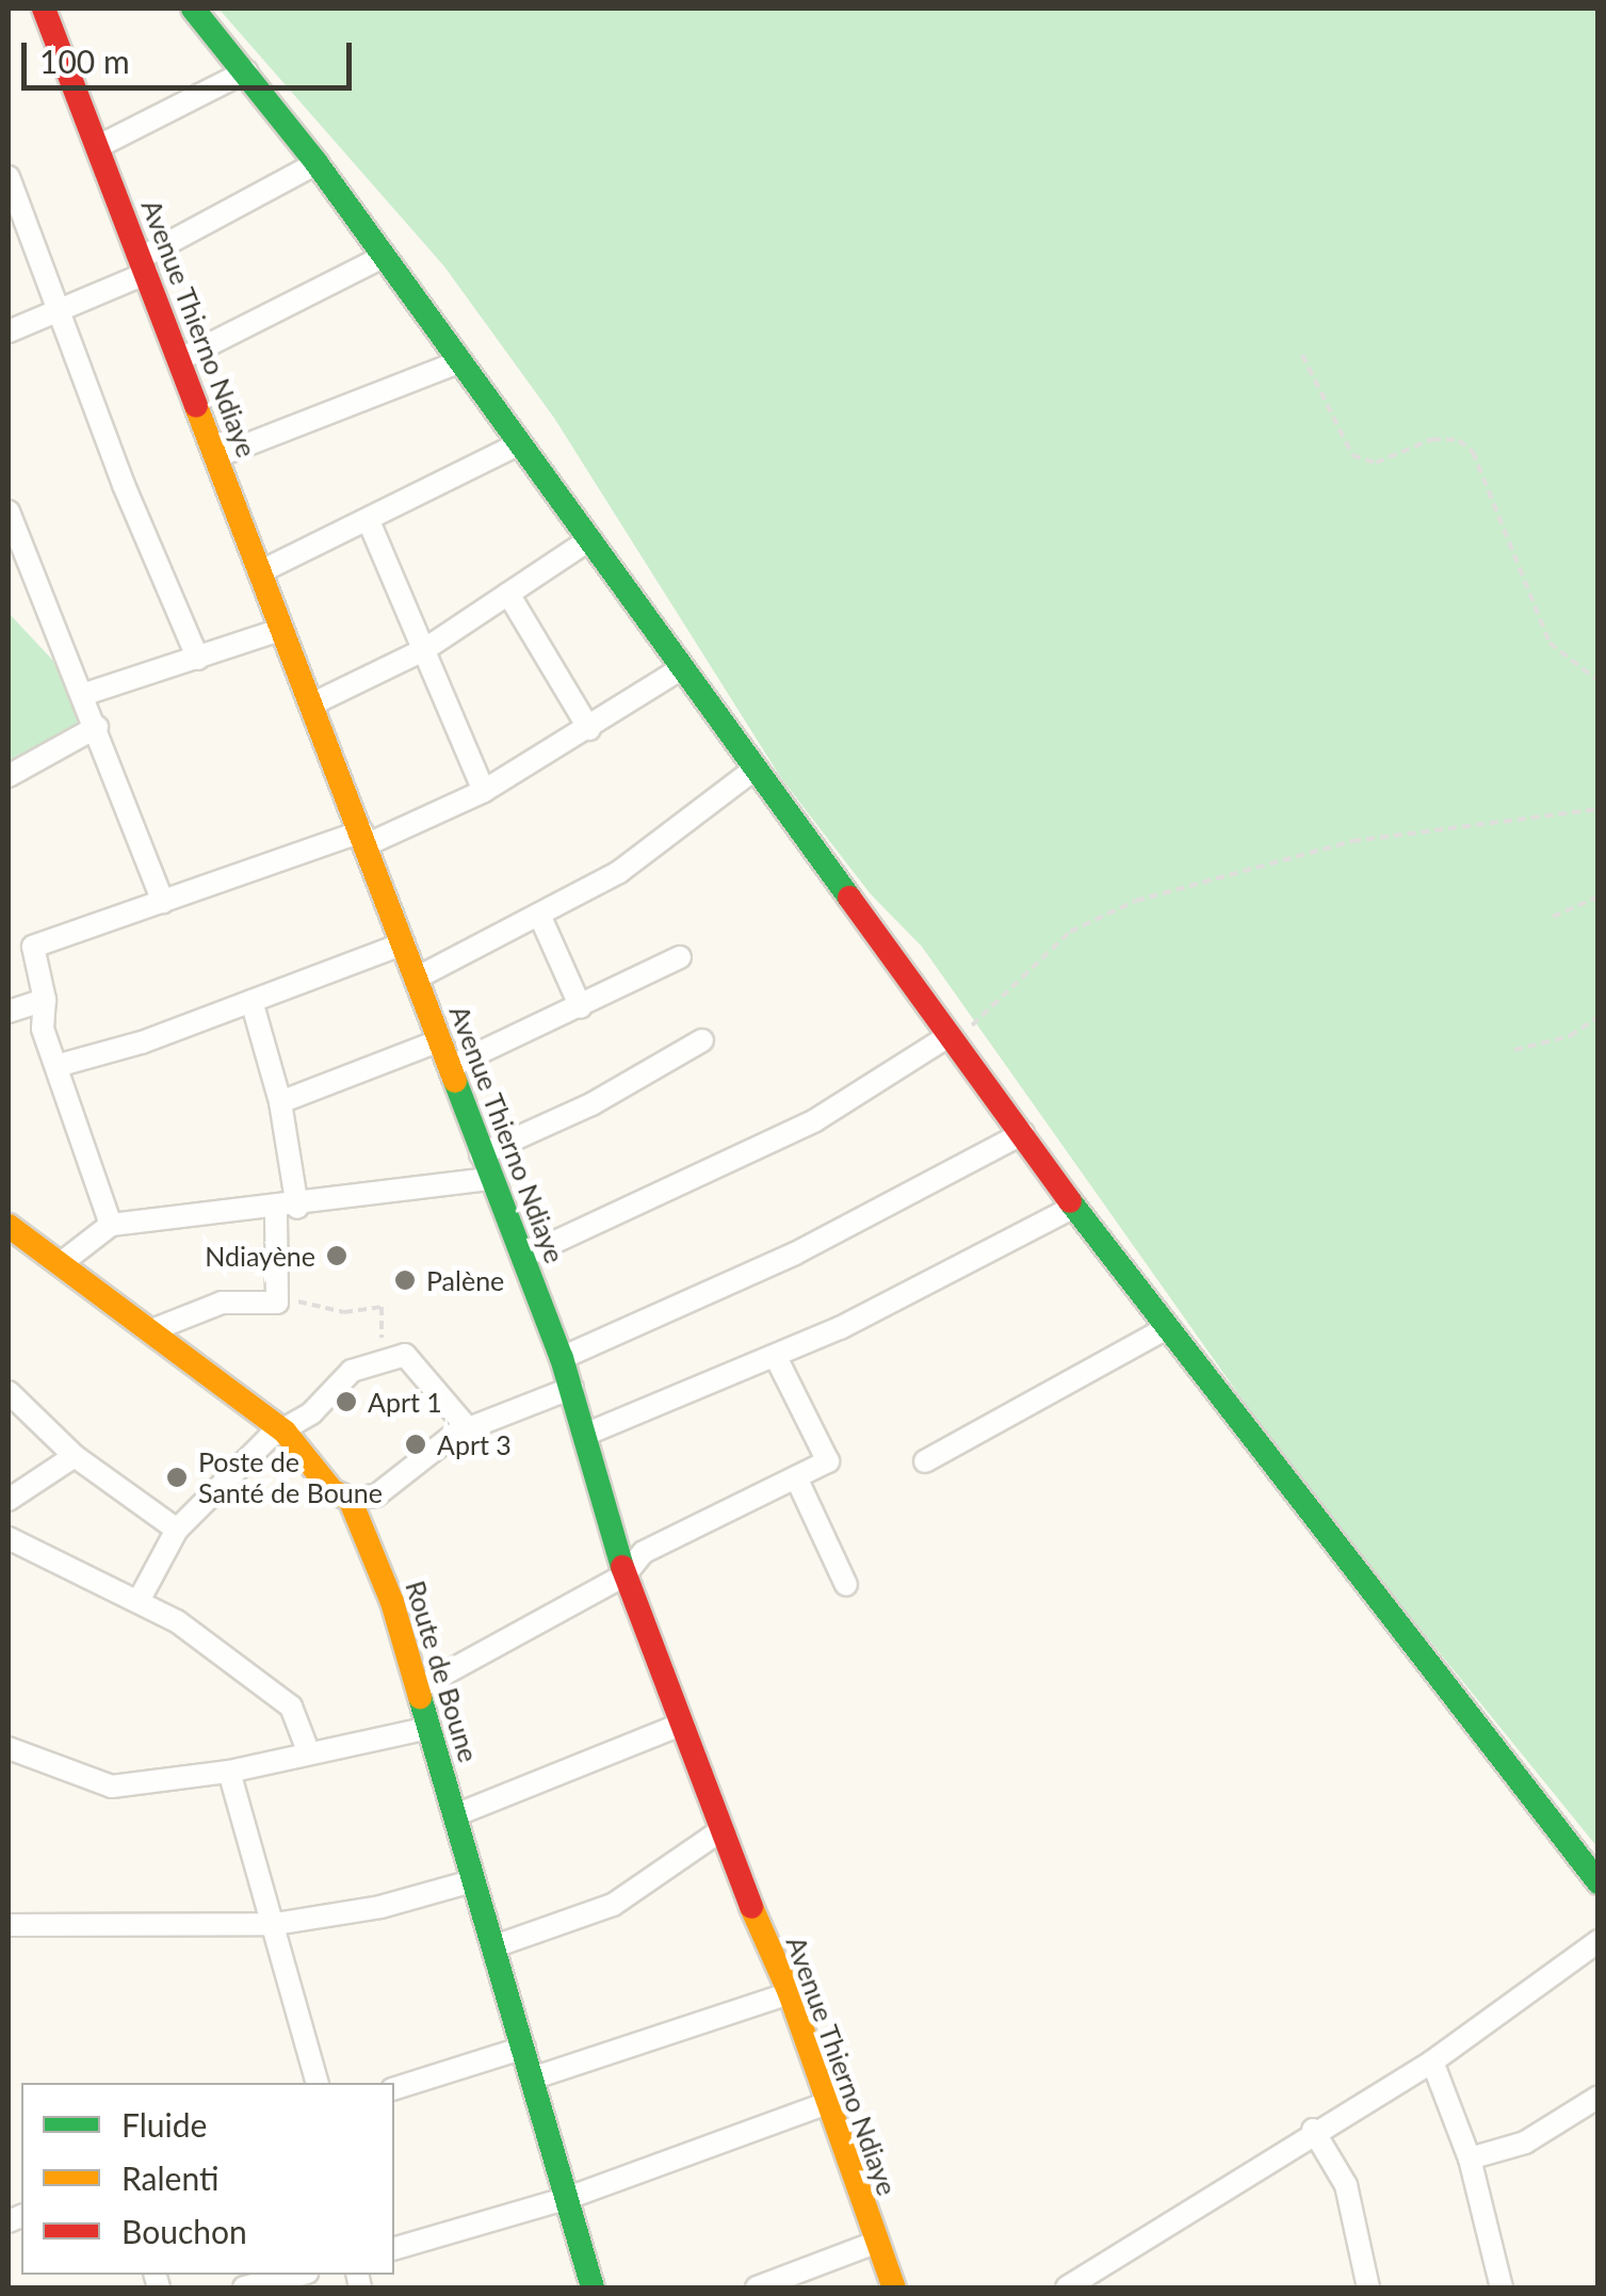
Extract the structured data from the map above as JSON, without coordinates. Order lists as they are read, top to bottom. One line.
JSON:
{"streets":{"street":["Avenue Thierno Ndiaye","Route de Boune"]},"places":["Ndiayène","Palène","Aprt 1","Aprt 3","Poste de Santé de Boune"],"legend":["Fluide","Ralenti","Bouchon"],"scale_bar":"100 m"}
